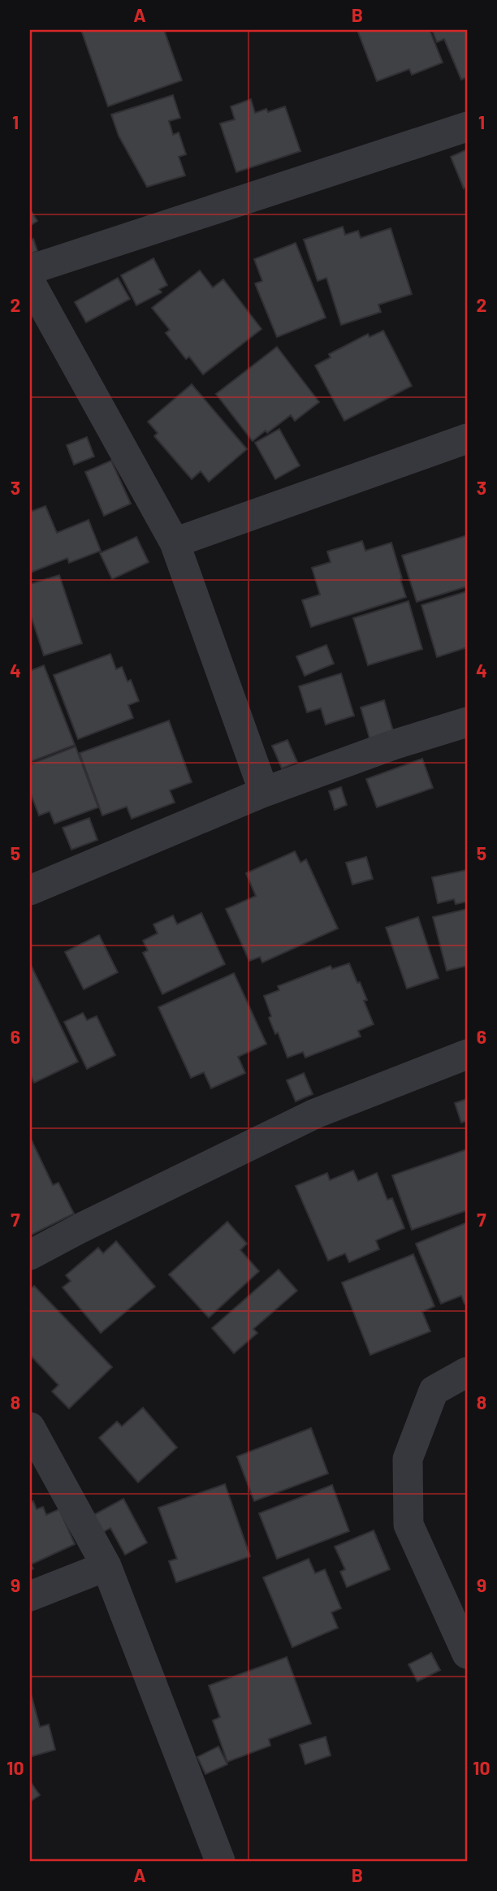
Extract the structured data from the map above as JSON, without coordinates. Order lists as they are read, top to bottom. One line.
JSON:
{"grid":{"columns":["A","B"],"rows":["1","2","3","4","5","6","7","8","9","10"]}}
